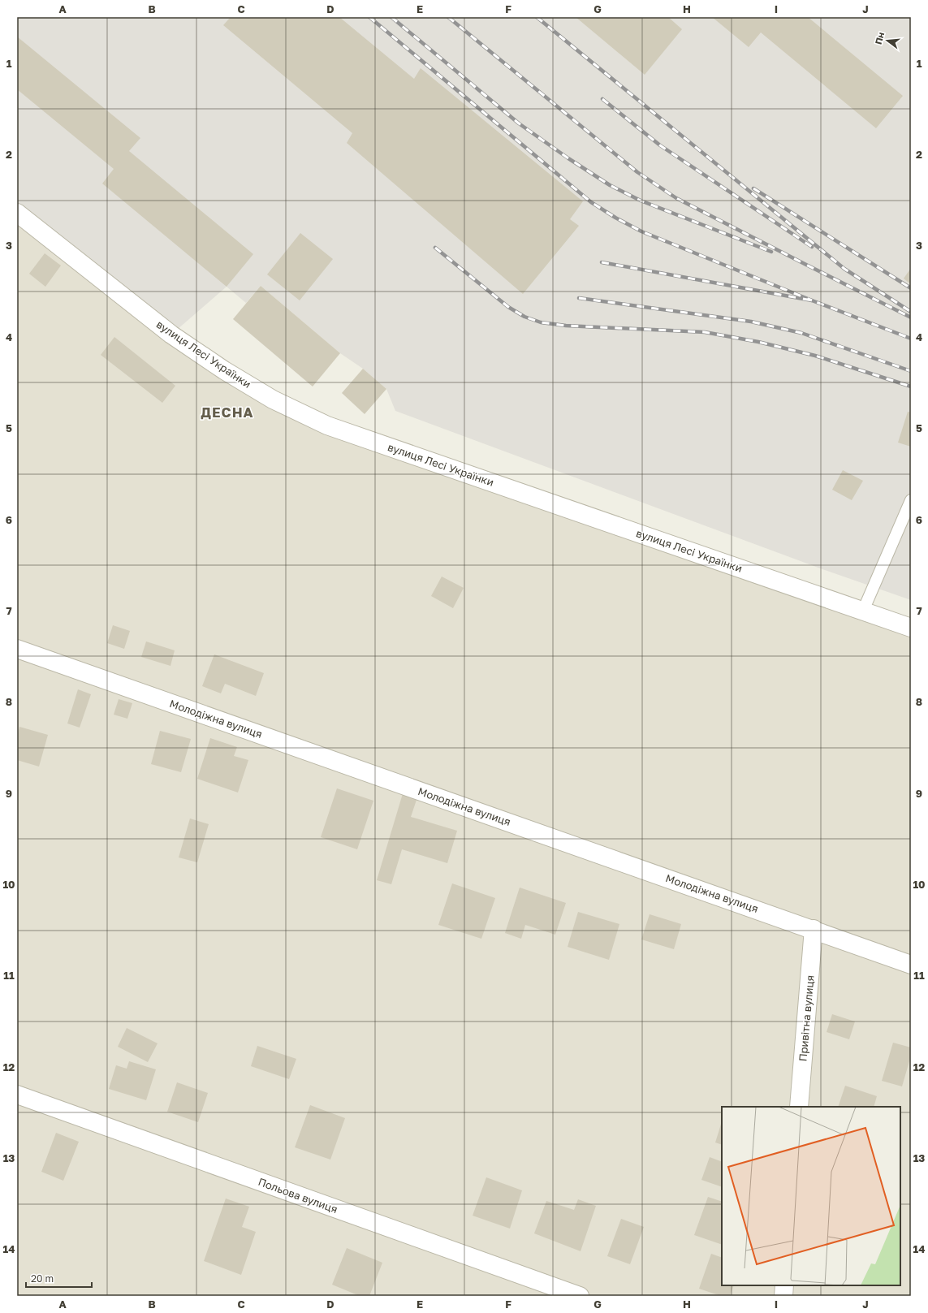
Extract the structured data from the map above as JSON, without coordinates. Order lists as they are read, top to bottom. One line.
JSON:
{"streets":{"street":["вулиця Лесі Українки","Молодіжна вулиця","Привітна вулиця","Польова вулиця"]},"crossings":[["Молодіжна вулиця","Привітна вулиця"]],"districts":["ДЕСНА"],"scale_bar":"20 m","north":"left","grid":{"columns":["A","B","C","D","E","F","G","H","I","J"],"rows":["1","2","3","4","5","6","7","8","9","10","11","12","13","14"]}}
